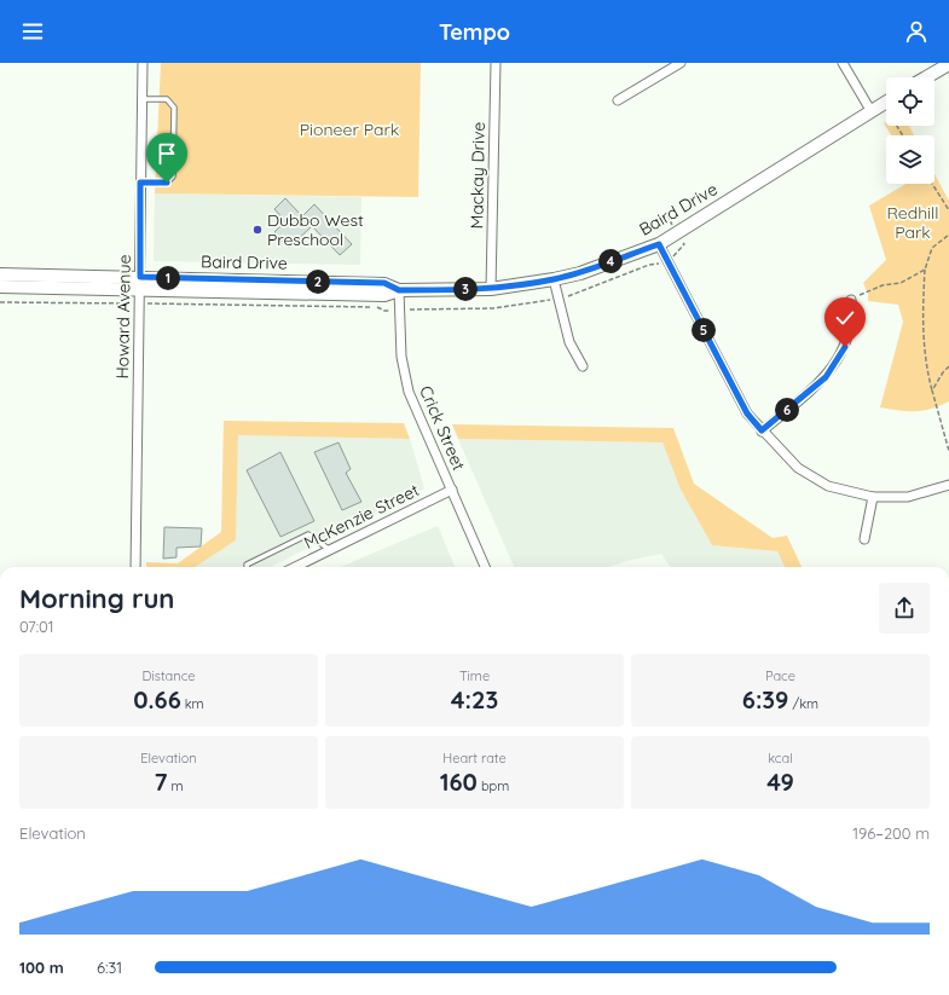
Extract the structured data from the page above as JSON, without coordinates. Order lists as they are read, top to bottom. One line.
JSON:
{"streets":{"street":["Mackay Drive","Baird Drive","Howard Avenue","Crick Street","McKenzie Street"]},"crossings":[["Mackay Drive","Baird Drive"],["Baird Drive","Howard Avenue"],["Baird Drive","Crick Street"],["Crick Street","McKenzie Street"]],"parks":["Pioneer Park","Redhill Park"],"places":["Dubbo West Preschool"],"page":{"header":"Tempo","pins":["4","1","2","3","5","6"],"heading":["Morning run","07:01"],"stats":[["Distance","0.66 km"],["Time","4:23"],["Pace","6:39 /km"],["Elevation","7 m"],["Heart rate","160 bpm"],["kcal","49"]],"chart":["Elevation","196–200 m"],"list":[{"name":"100 m","note":"6:31"}]}}
